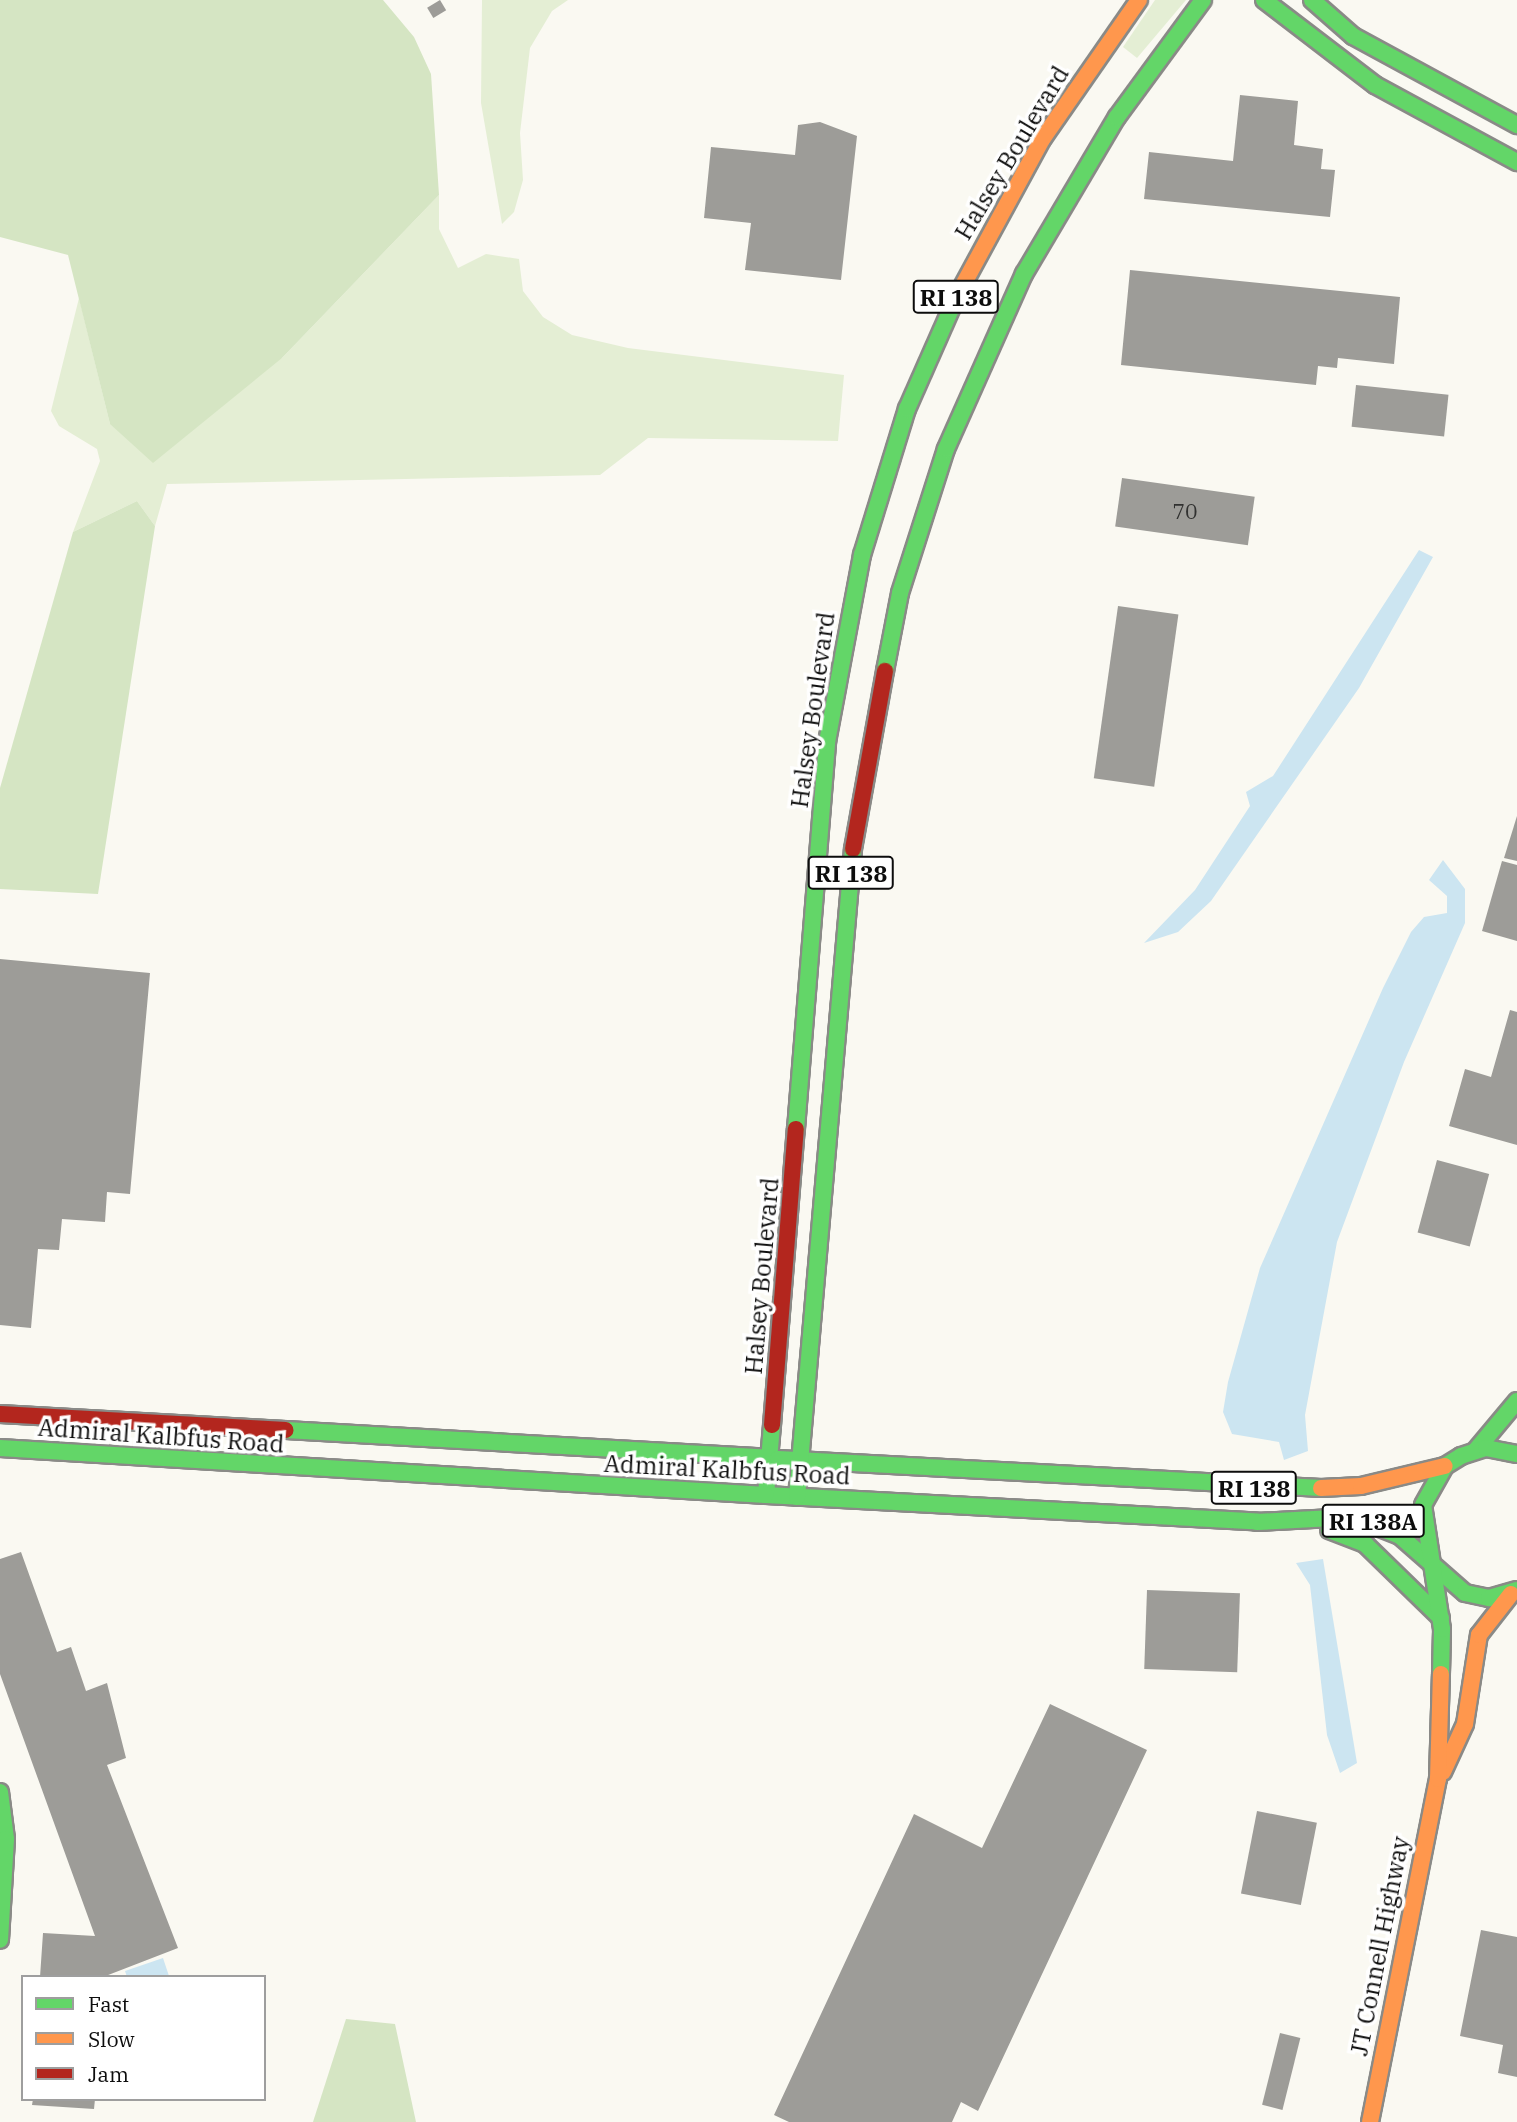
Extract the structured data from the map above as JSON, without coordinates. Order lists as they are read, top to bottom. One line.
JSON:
{"streets":{"main road":["Halsey Boulevard","RI 138","Admiral Kalbfus Road","RI 138A","JT Connell Highway"]},"crossings":[["Halsey Boulevard","Admiral Kalbfus Road"],["RI 138","Admiral Kalbfus Road"],["RI 138","JT Connell Highway"],["Admiral Kalbfus Road","RI 138A"],["Admiral Kalbfus Road","JT Connell Highway"],["RI 138A","JT Connell Highway"]],"house_numbers":["70"],"legend":["Fast","Slow","Jam"]}
